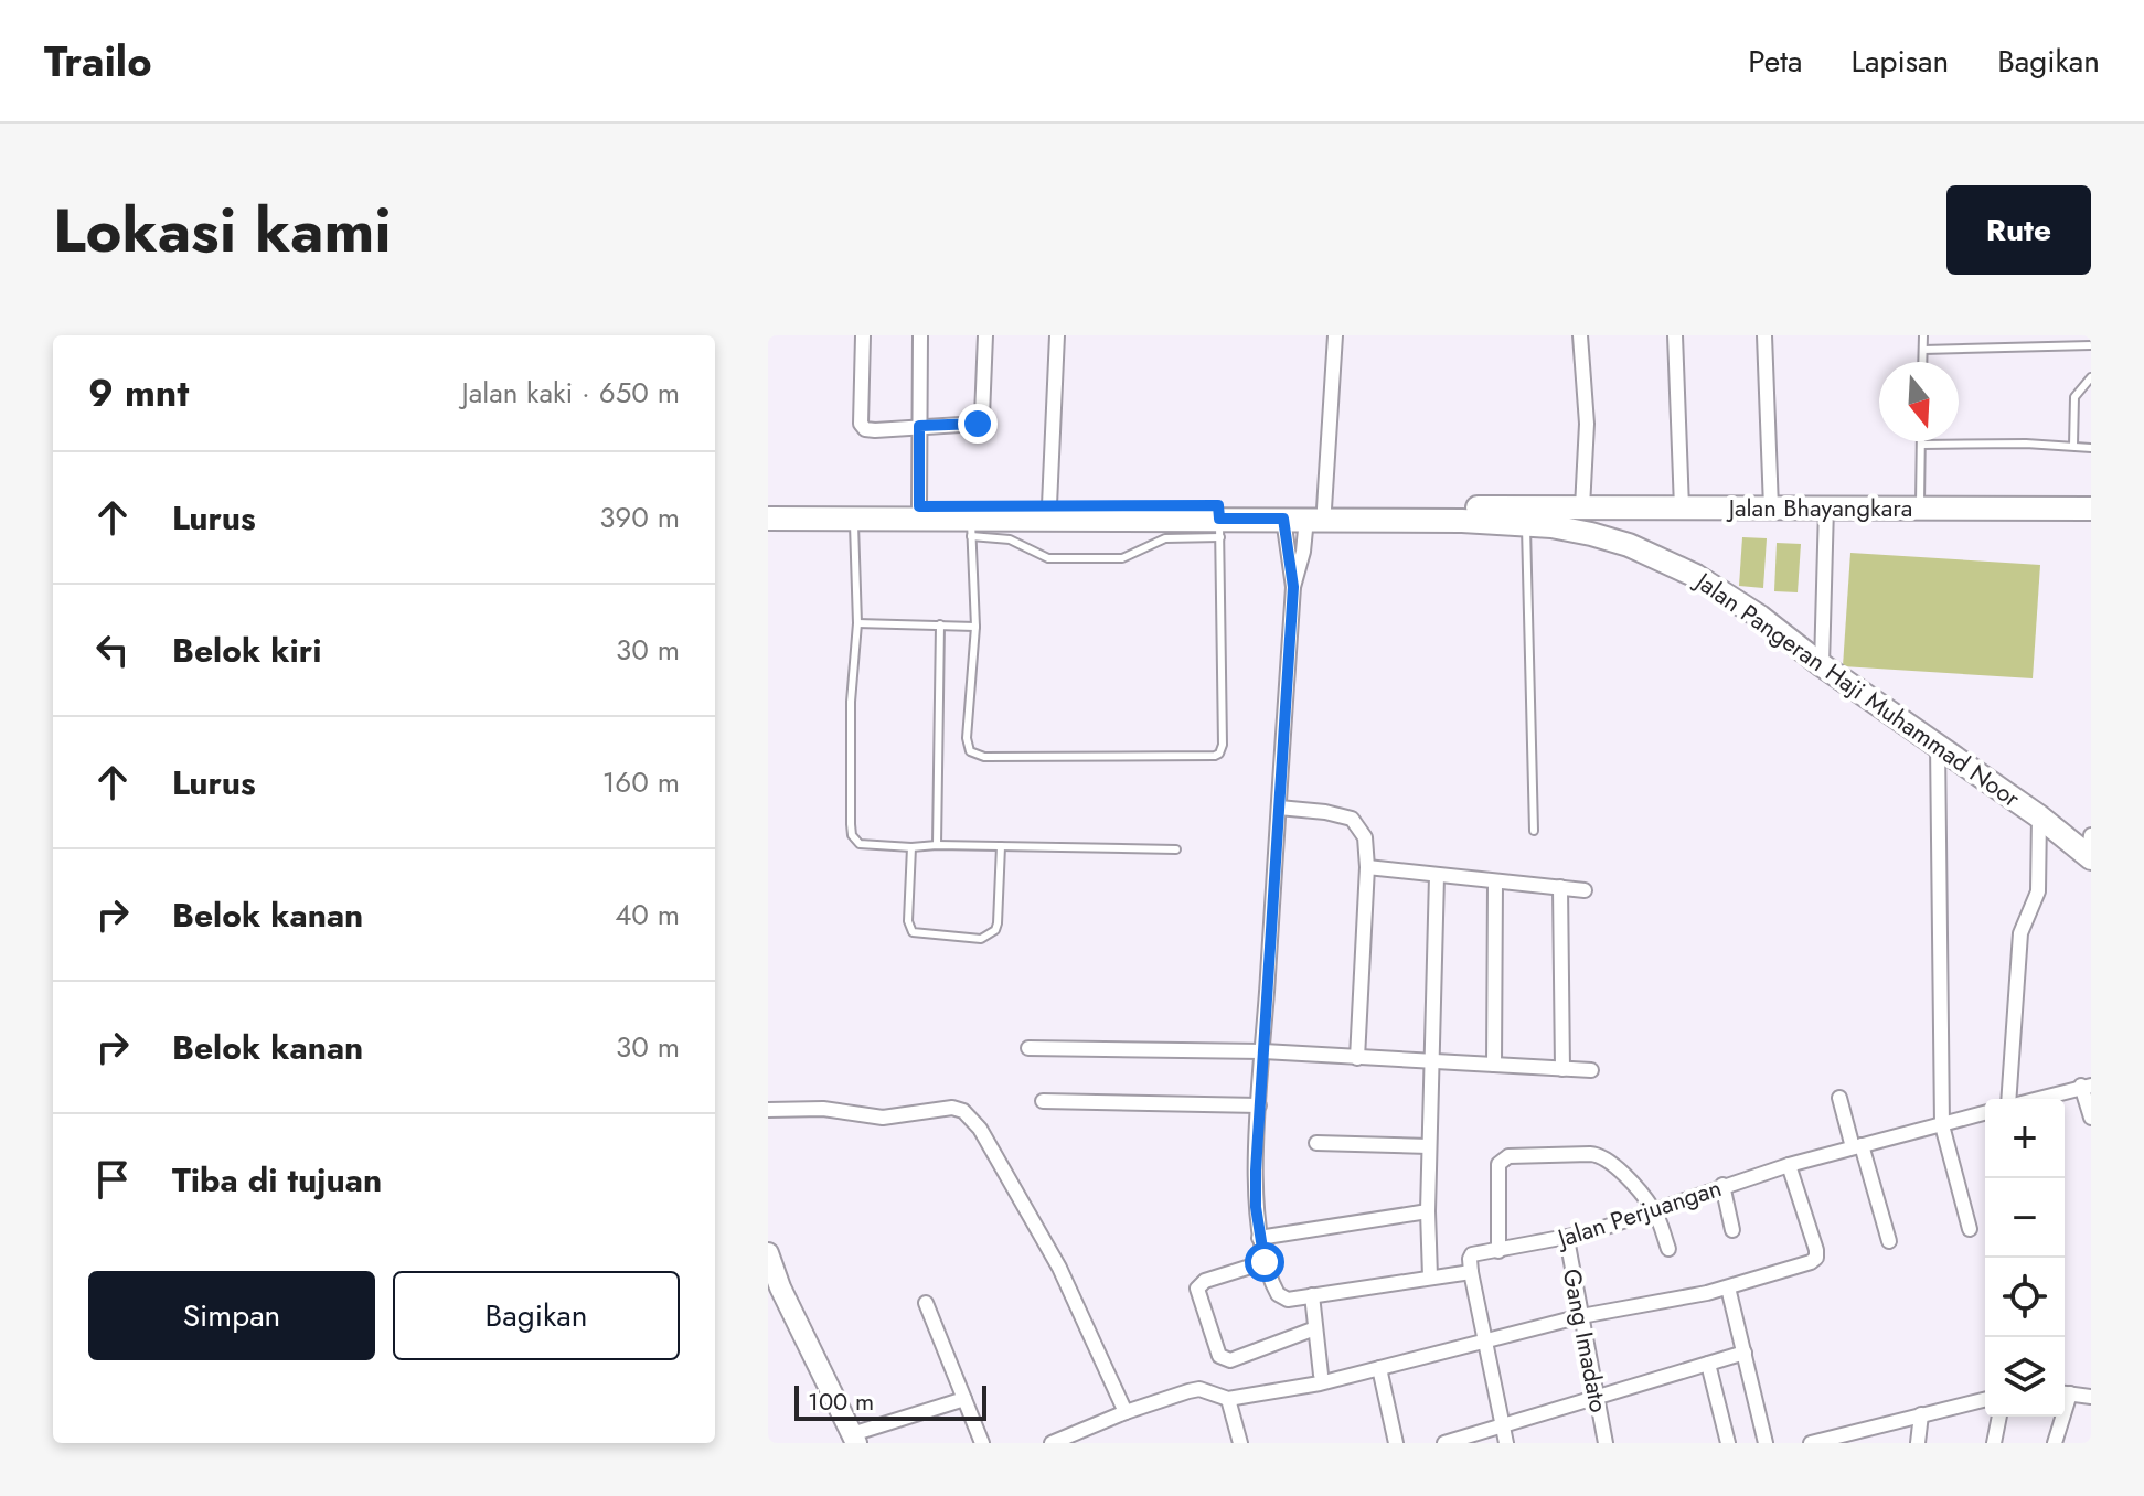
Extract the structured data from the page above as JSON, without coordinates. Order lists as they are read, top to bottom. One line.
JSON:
{"streets":{"main road":["Jalan Bhayangkara","Jalan Pangeran Haji Muhammad Noor"],"street":["Jalan Perjuangan","Gang Imadato"]},"crossings":[["Jalan Bhayangkara","Jalan Pangeran Haji Muhammad Noor"],["Jalan Perjuangan","Gang Imadato"]],"scale_bar":"100 m","north":"bottom","page":{"header":"Trailo","nav":["Peta","Lapisan","Bagikan"],"title":"Lokasi kami","buttons":["Rute",["Simpan","Bagikan"]],"heading":["9 mnt","Jalan kaki · 650 m"],"list":[["Lurus","390 m"],["Belok kiri","30 m"],["Lurus","160 m"],["Belok kanan","40 m"],["Belok kanan","30 m"],"Tiba di tujuan"],"map_buttons":["+","−"],"scale":"100 m"}}
